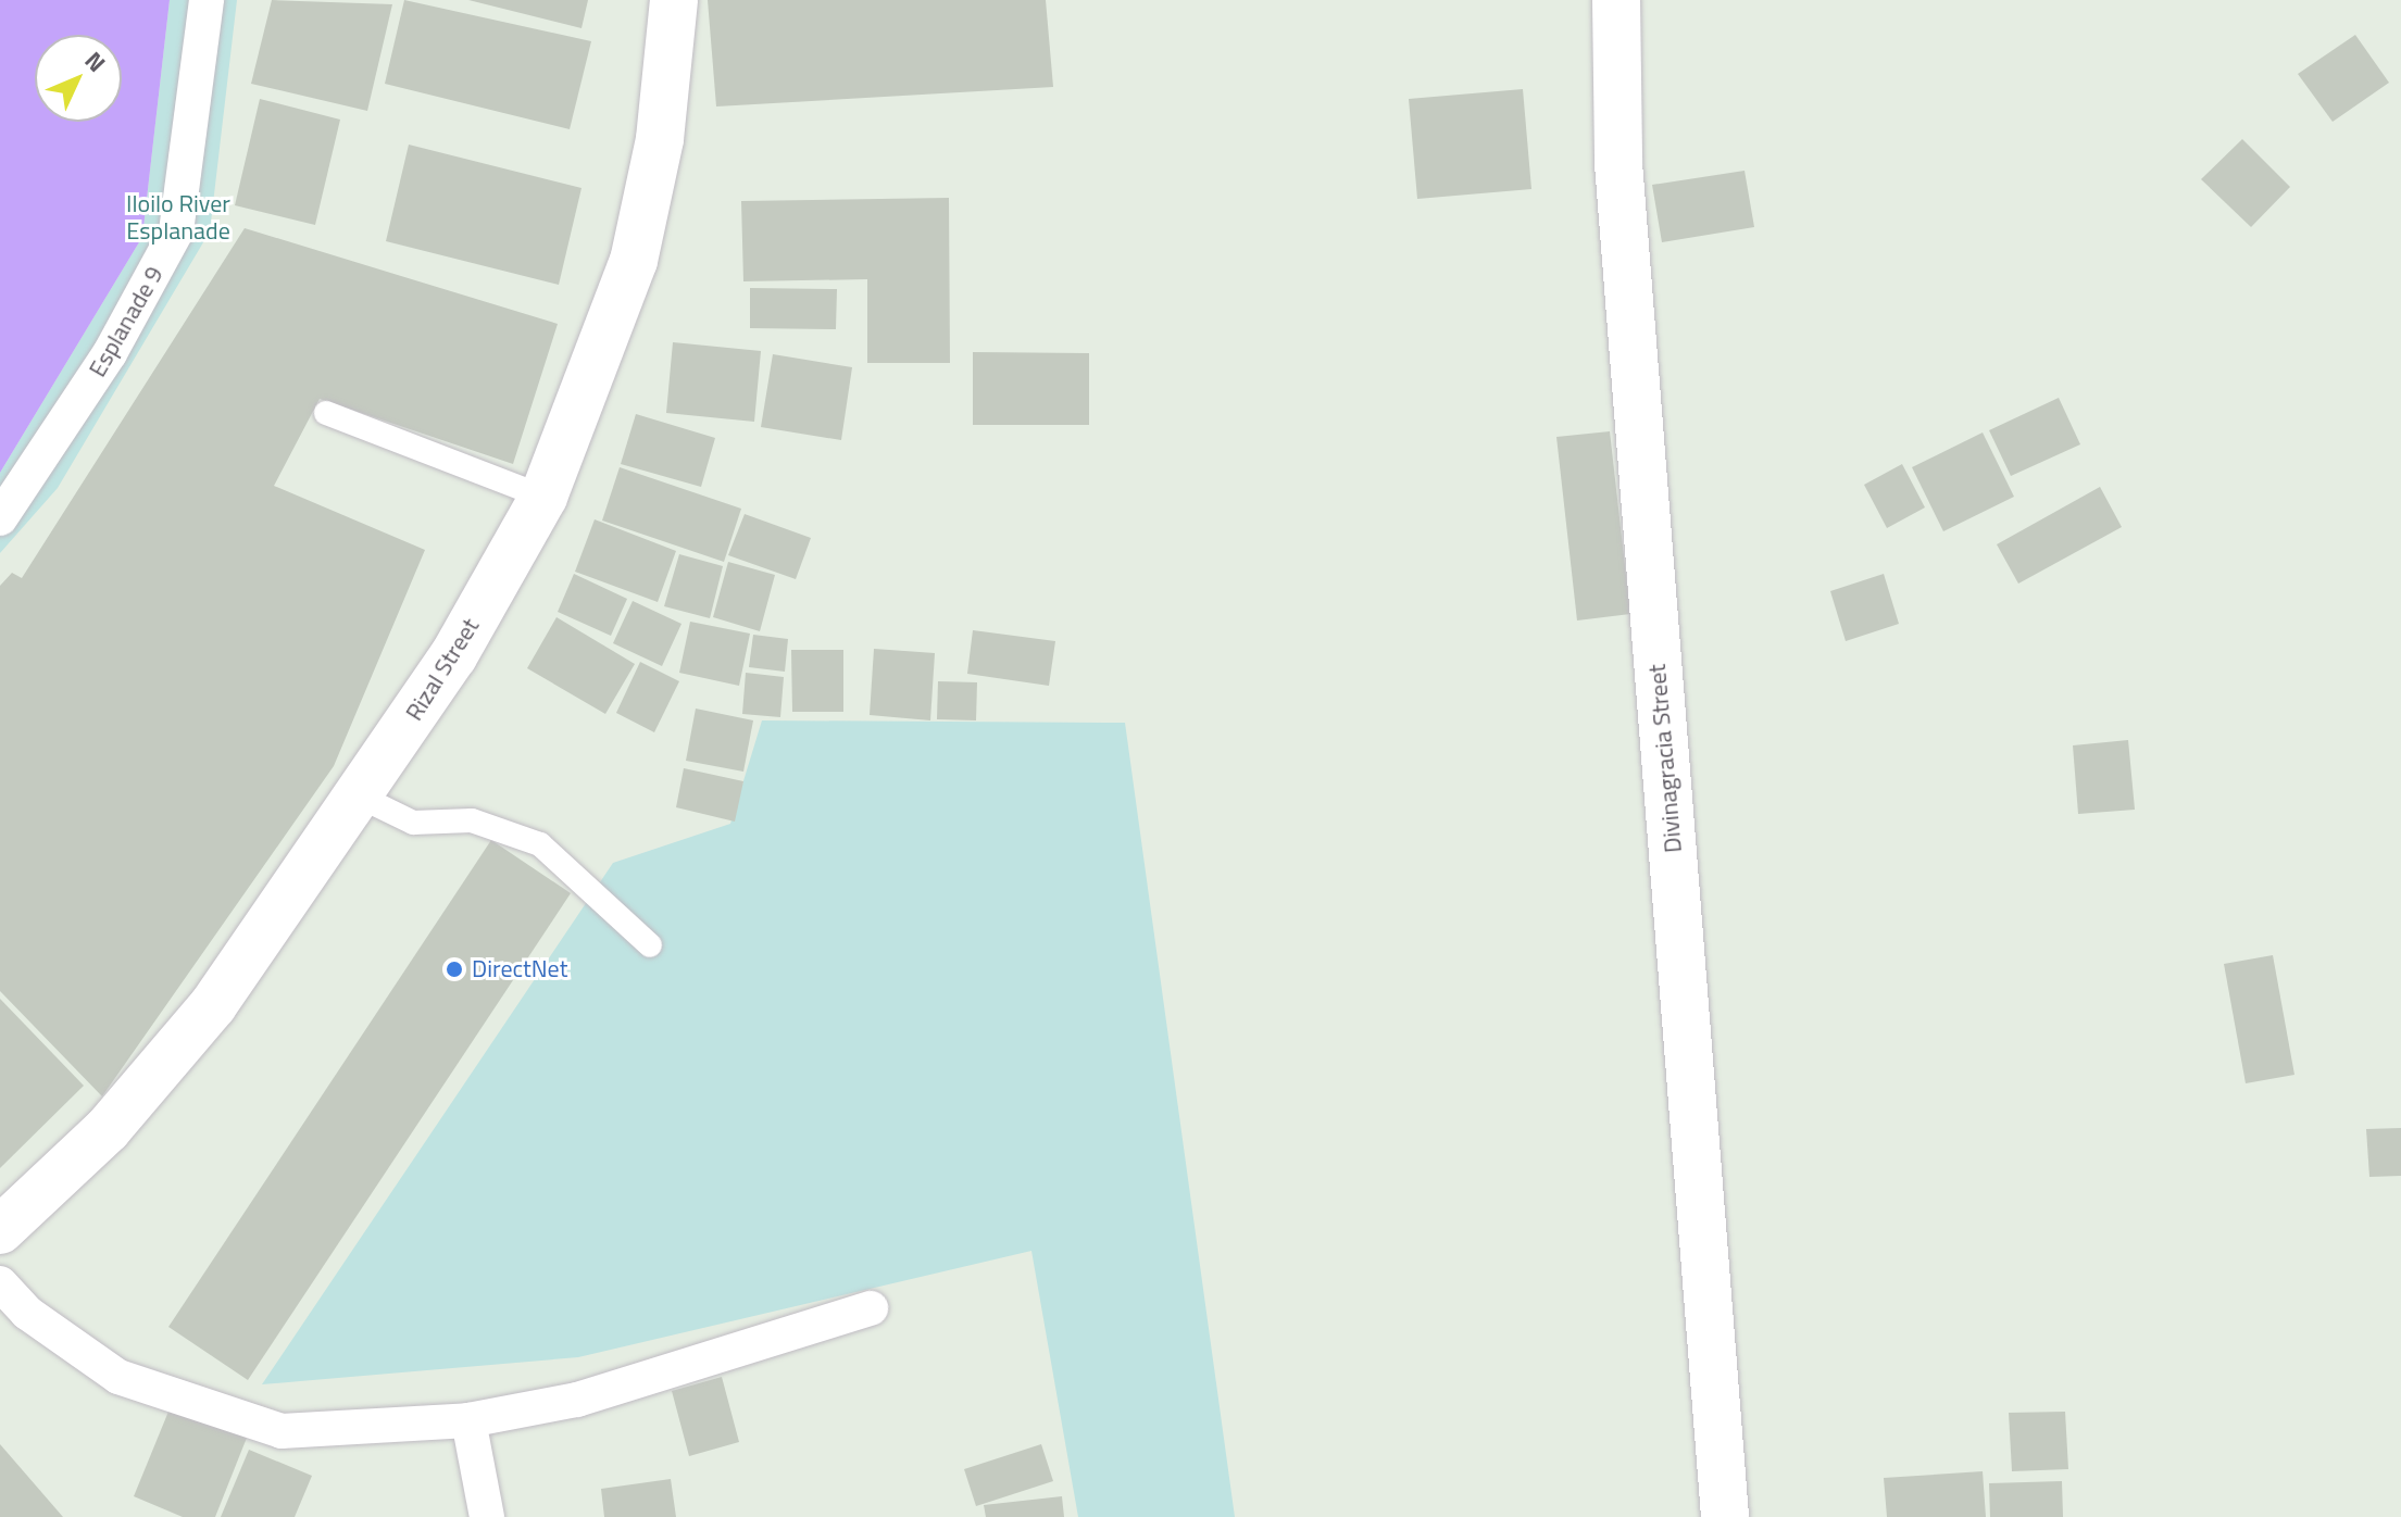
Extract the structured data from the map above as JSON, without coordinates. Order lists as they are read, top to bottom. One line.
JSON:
{"streets":{"street":["Esplanade 9","Rizal Street","Divinagracia Street"]},"parks":["Iloilo River Esplanade"],"places":["DirectNet"],"north":"top right"}
